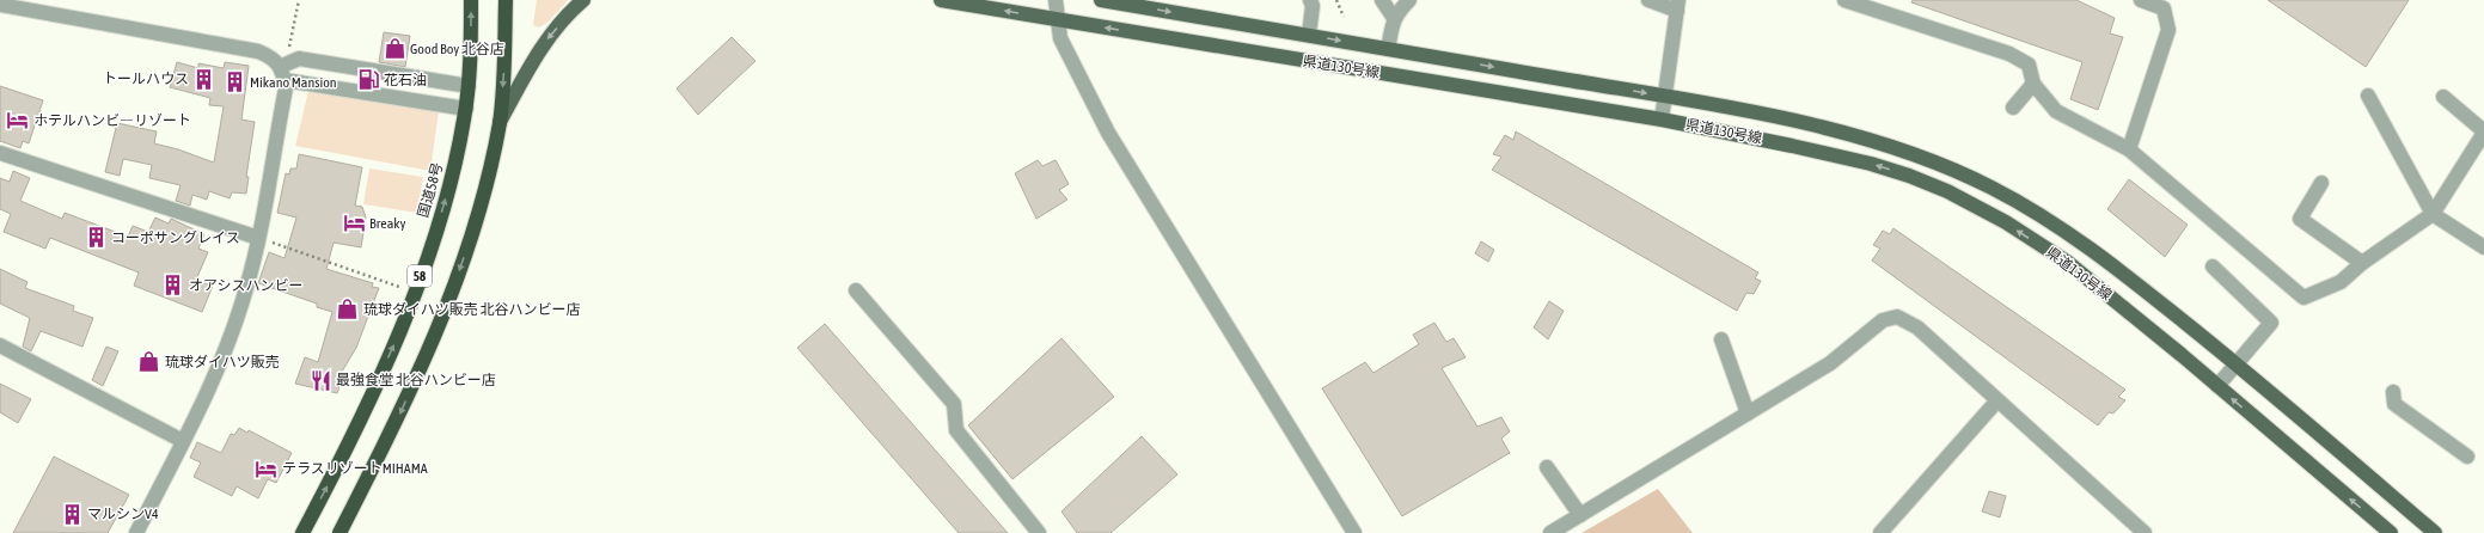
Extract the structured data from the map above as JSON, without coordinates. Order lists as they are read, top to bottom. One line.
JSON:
{"streets":{"highway":["国道58号","58"],"main road":["県道130号線"]},"places":{"shop":["Good Boy 北谷店","琉球ダイハツ販売 北谷ハンビー店","琉球ダイハツ販売"],"building":["トールハウス","Mikano Mansion","コーポサングレイス","オアシスハンビー","マルシンV4"],"fuel station":["花石油"],"hotel":["ホテルハンビ―リゾート","Breaky","テラスリゾートMIHAMA"],"restaurant":["最強食堂 北谷ハンビー店"]}}
